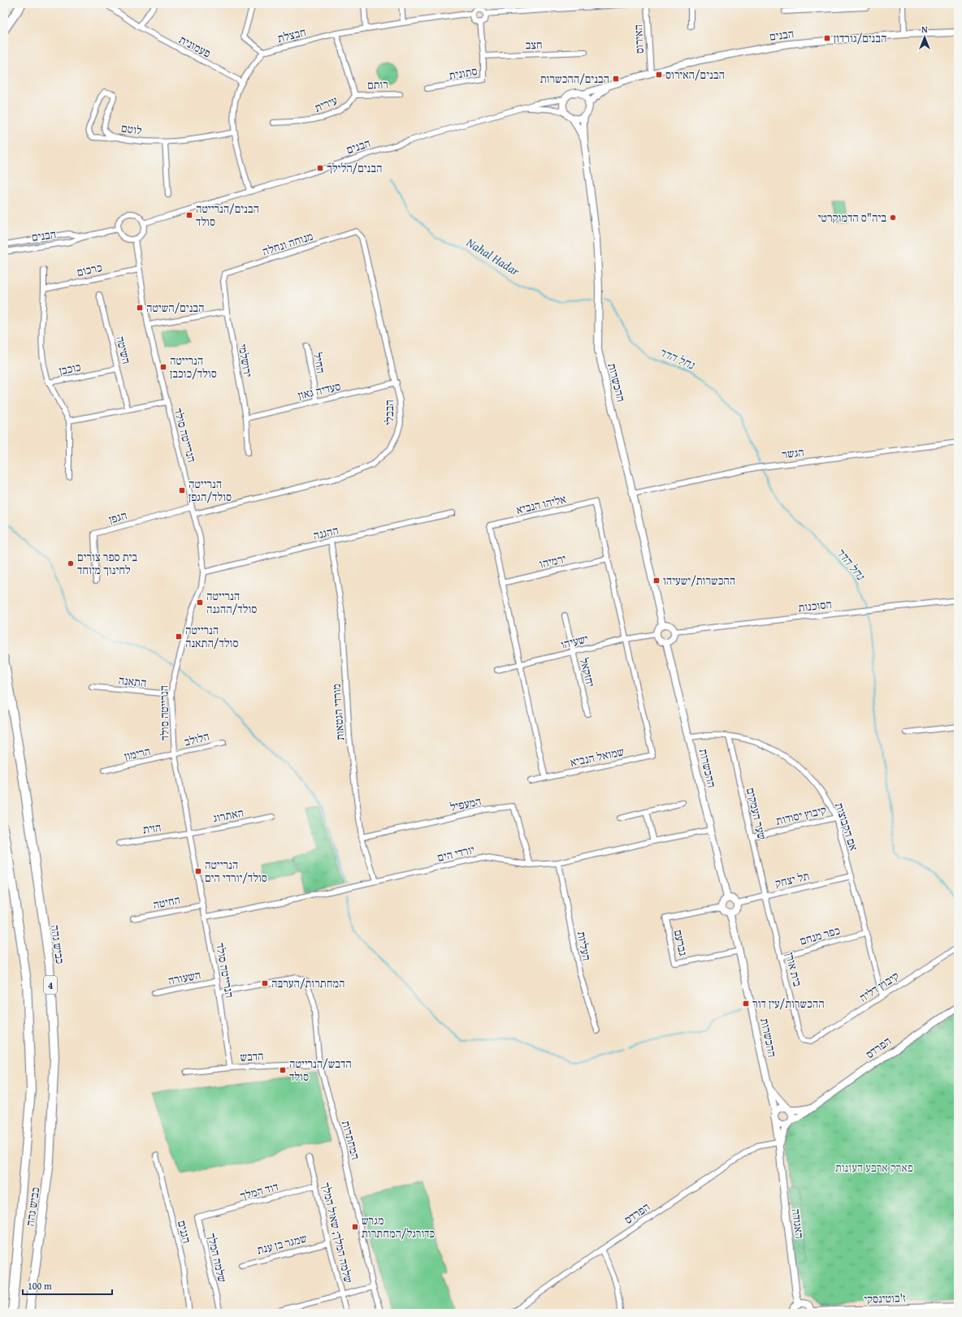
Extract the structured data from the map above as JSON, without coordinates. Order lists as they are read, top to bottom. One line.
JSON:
{"streets":{"highway":["כביש גהה","4"],"street":["חבצלת","הבנים","האירוס","חצב","פעמונית","סתונית","רותם","עירית","לוטם","מנוחה ונחלה","כרכום","השיטה","ירושלמי","החיל","כוכבן","ההכשרות","סעדיה גאון","הבבלי","הנרייטה סולד","הגשר","אליהו הנביא","הגפן","ההגנה","ירמיהו","הסוכנות","ישעיהו","יחזקאל","התאנה","מורדי הגטאות","הלולב","הרימון","שמואל הנביא","המעפיל","שער העמקים","האתרוג","קיבוץ יסודות","אם הקבוצות","הזית","יורדי הים","תל יצחק","החיטה","כפר מנחם","גברעם","העליות","בית אורן","השעורה","קיבוץ דליה","הפרדס","הדבש","המחתרות","דוד המלך","האגודה","הגנים","שלמה המלך; שאול המלך","שמגר בן ענת","שלמה המלך","ז'בוטינסקי"]},"crossings":[["חבצלת","סתונית"],["הבנים","האירוס"],["הבנים","ההכשרות"],["חצב","סתונית"],["רותם","עירית"],["מנוחה ונחלה","ירושלמי"],["מנוחה ונחלה","הבבלי"],["השיטה","כוכבן"],["ירושלמי","סעדיה גאון"],["החיל","סעדיה גאון"],["ההכשרות","הגשר"],["ההכשרות","הסוכנות"],["ההכשרות","ישעיהו"],["ההכשרות","אם הקבוצות"],["ההכשרות","יורדי הים"],["ההכשרות","תל יצחק"],["ההכשרות","גברעם"],["ההכשרות","הפרדס"],["ההכשרות","האגודה"],["סעדיה גאון","הבבלי"],["הבבלי","הנרייטה סולד"],["הנרייטה סולד","הגפן"],["הנרייטה סולד","ההגנה"],["הנרייטה סולד","התאנה"],["הנרייטה סולד","הלולב"],["הנרייטה סולד","הרימון"],["הנרייטה סולד","האתרוג"],["הנרייטה סולד","הזית"],["הנרייטה סולד","יורדי הים"],["הנרייטה סולד","החיטה"],["הנרייטה סולד","השעורה"],["הנרייטה סולד","הדבש"],["הנרייטה סולד","המחתרות"],["אליהו הנביא","ירמיהו"],["אליהו הנביא","ישעיהו"],["אליהו הנביא","שמואל הנביא"],["ההגנה","מורדי הגטאות"],["הסוכנות","ישעיהו"],["ישעיהו","יחזקאל"],["מורדי הגטאות","המעפיל"],["מורדי הגטאות","יורדי הים"],["הלולב","הרימון"],["המעפיל","יורדי הים"],["שער העמקים","קיבוץ יסודות"],["שער העמקים","אם הקבוצות"],["שער העמקים","תל יצחק"],["שער העמקים","בית אורן"],["האתרוג","הזית"],["קיבוץ יסודות","אם הקבוצות"],["אם הקבוצות","תל יצחק"],["אם הקבוצות","כפר מנחם"],["אם הקבוצות","קיבוץ דליה"],["יורדי הים","העליות"],["תל יצחק","גברעם"],["תל יצחק","בית אורן"],["כפר מנחם","בית אורן"],["בית אורן","קיבוץ דליה"],["הפרדס","האגודה"],["הדבש","המחתרות"],["דוד המלך","שלמה המלך; שאול המלך"],["דוד המלך","שלמה המלך"],["שלמה המלך; שאול המלך","שמגר בן ענת"]],"water":["Nahal Hadar","נחל הדר"],"parks":["פארק ארבע העונות"],"places":{"transit":["הבנים/גורדון","הבנים/האירוס","הבנים/ההכשרות","הבנים/הלילך","הבנים/הנרייטה סולד","הבנים/השיטה","הנרייטה סולד/כוכבן","הנרייטה סולד/הגפן","ההכשרות/ישעיהו","הנרייטה סולד/ההגנה","הנרייטה סולד/התאנה","הנרייטה סולד/יורדי הים","המחתרות/הערבה","ההכשרות/עין דור","הדבש/הנרייטה סולד","מגרש כדורגל/המחתרות"],"other":["ביה\"ס הדמוקרטי","בית ספר צורים לחינוך מיוחד"]},"scale_bar":"100 m","north":"top"}
